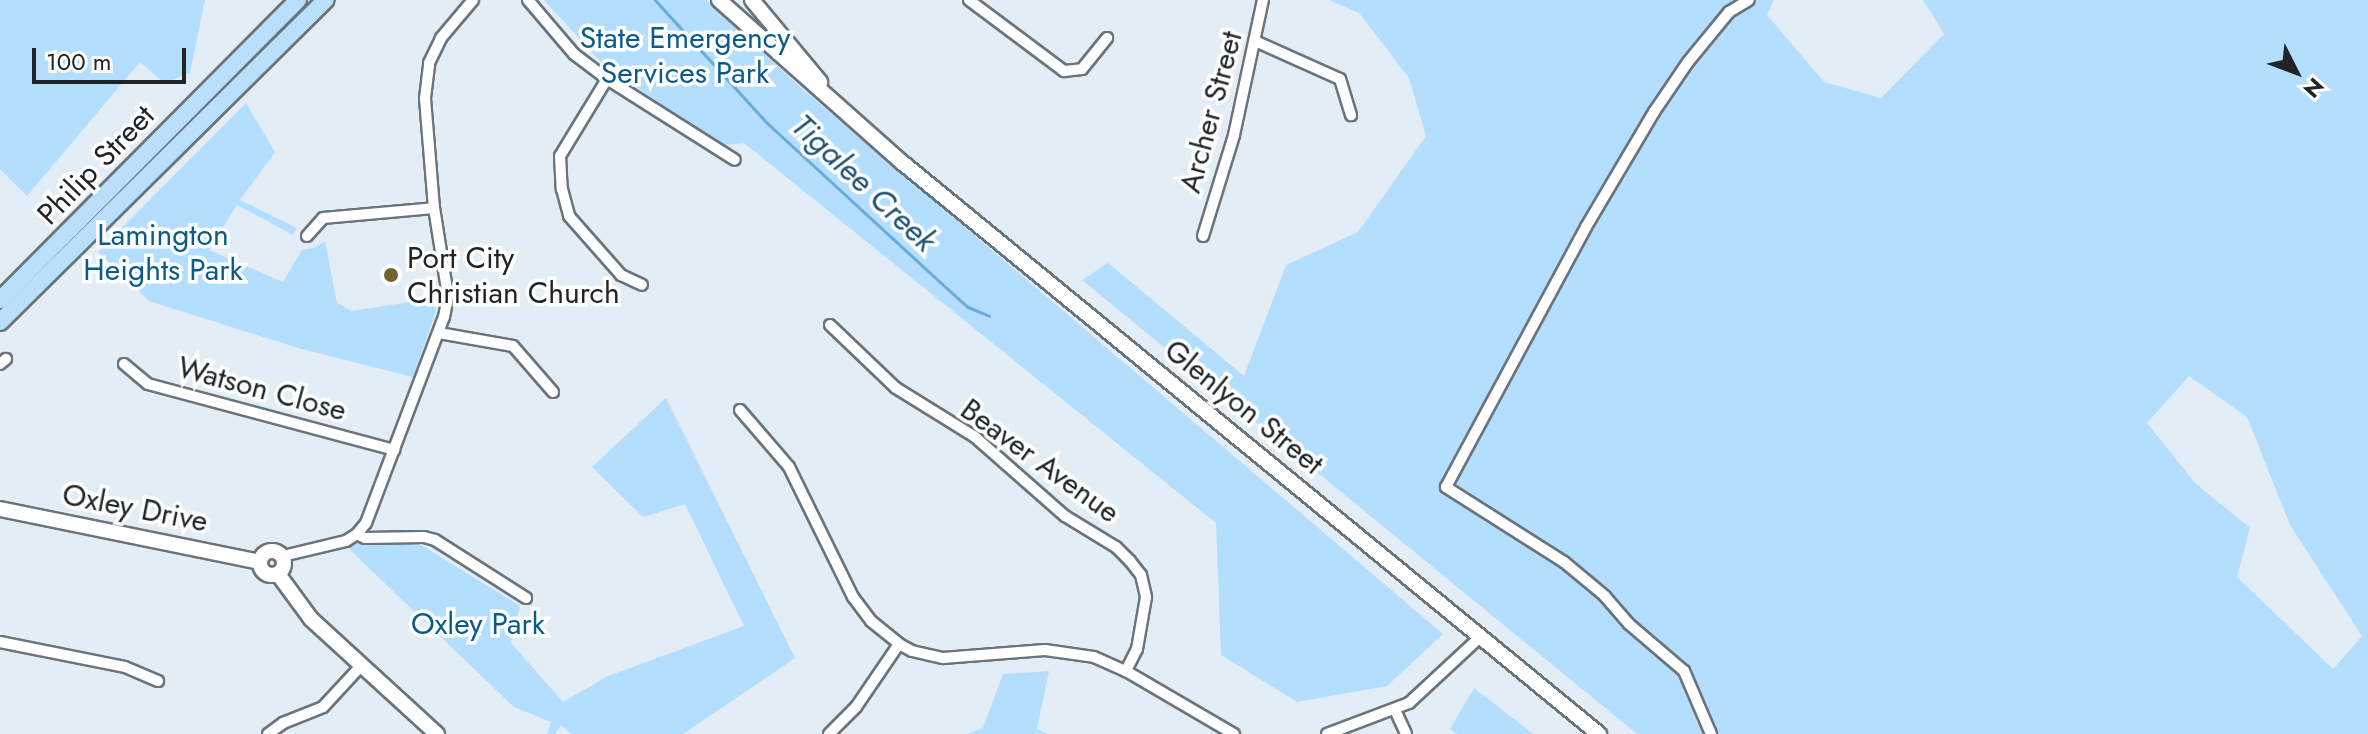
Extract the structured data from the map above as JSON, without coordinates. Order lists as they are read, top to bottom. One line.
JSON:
{"streets":{"main road":["Philip Street","Glenlyon Street","Oxley Drive"],"street":["Archer Street","Watson Close","Beaver Avenue"]},"water":["Tigalee Creek"],"parks":["State Emergency Services Park","Lamington Heights Park","Oxley Park"],"places":["Port City Christian Church"],"scale_bar":"100 m","north":"bottom right"}
